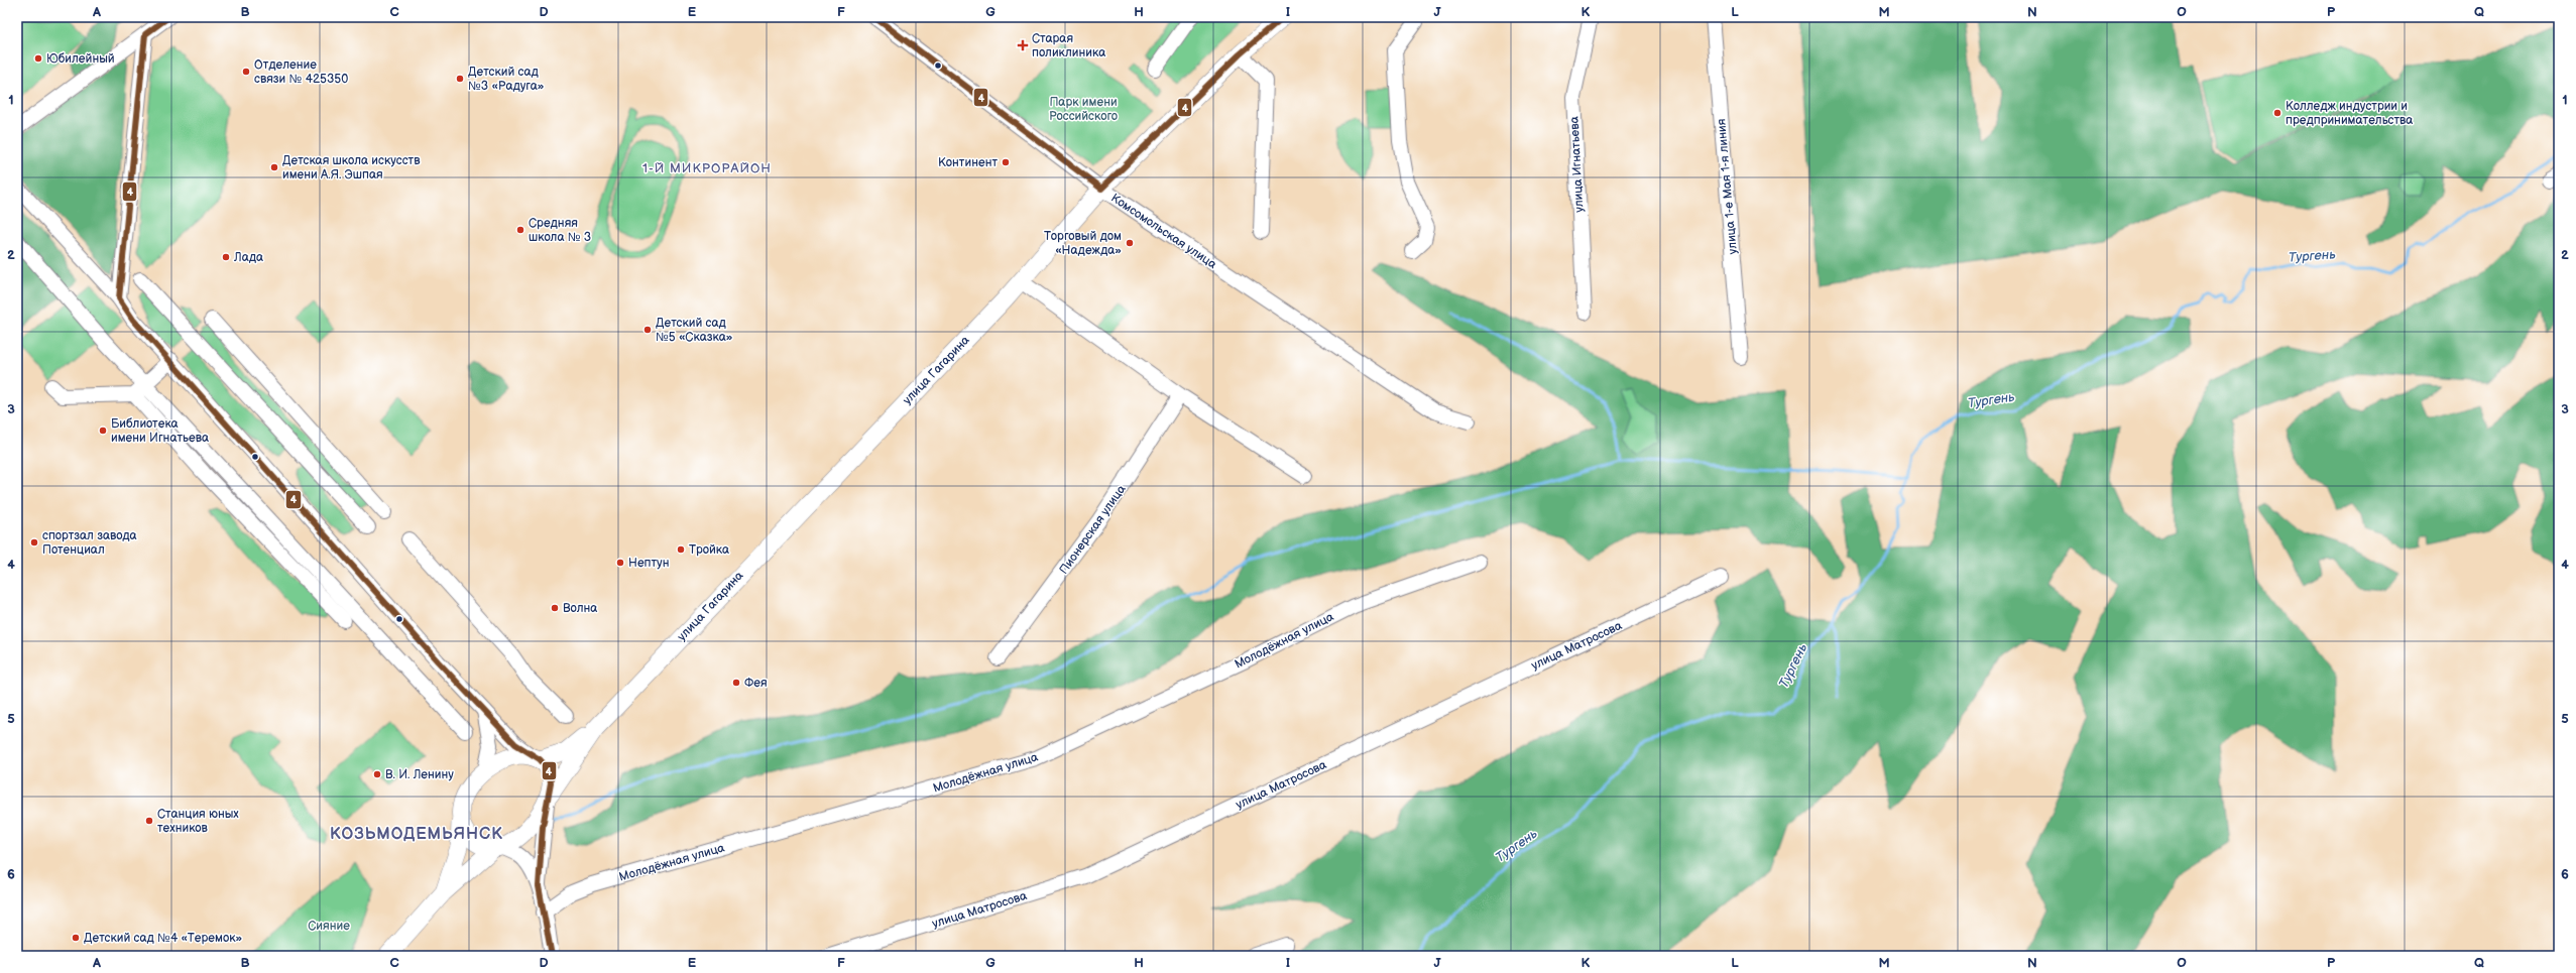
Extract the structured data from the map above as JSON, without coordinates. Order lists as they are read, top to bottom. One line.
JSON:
{"streets":{"main road":["улица Гагарина"],"street":["улица Игнатьева","улица 1-е Мая 1-я линия","Комсомольская улица","Пионерская улица","Молодёжная улица","улица Матросова"]},"crossings":[["Комсомольская улица","улица Гагарина"],["улица Гагарина","Молодёжная улица"]],"districts":["1-Й МИКРОРАЙОН","КОЗЬМОДЕМЬЯНСК"],"water":["Тургень"],"parks":["Парк имени Российского","Сияние"],"places":{"health":["Старая поликлиника"],"other":["Юбилейный","Отделение связи № 425350","Детский сад №3 «Радуга»","Колледж индустрии и предпринимательства","Континент","Детская школа искусств имени А.Я. Эшпая","Средняя школа № 3","Торговый дом «Надежда»","Лада","Детский сад №5 «Сказка»","Библиотека имени Игнатьева","спортзал завода Потенциал","Тройка","Нептун","Волна","Фея","В. И. Ленину","Станция юных техников","Детский сад №4 «Теремок»"]},"lines":["transit line 4"],"grid":{"columns":["A","B","C","D","E","F","G","H","I","J","K","L","M","N","O","P","Q"],"rows":["1","2","3","4","5","6"]}}
